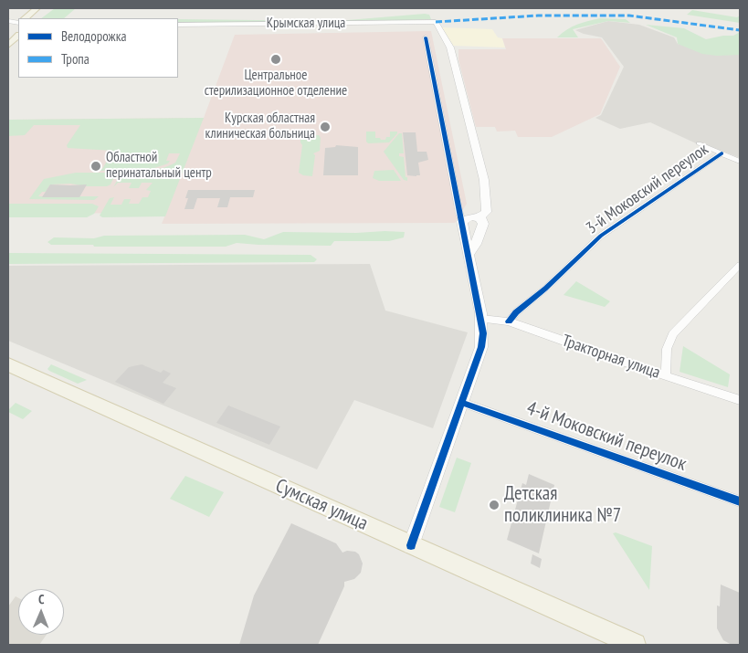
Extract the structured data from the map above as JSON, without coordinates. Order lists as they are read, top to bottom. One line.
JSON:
{"streets":{"main road":["Сумская улица"],"street":["Крымская улица","3-й Моковский переулок","Тракторная улица","4-й Моковский переулок"]},"crossings":[["3-й Моковский переулок","Тракторная улица"]],"places":["Центральное стерилизационное отделение","Курская областная клиническая больница","Областной перинатальный центр","Детская поликлиника №7"],"legend":["Велодорожка","Тропа"],"north":"top"}
